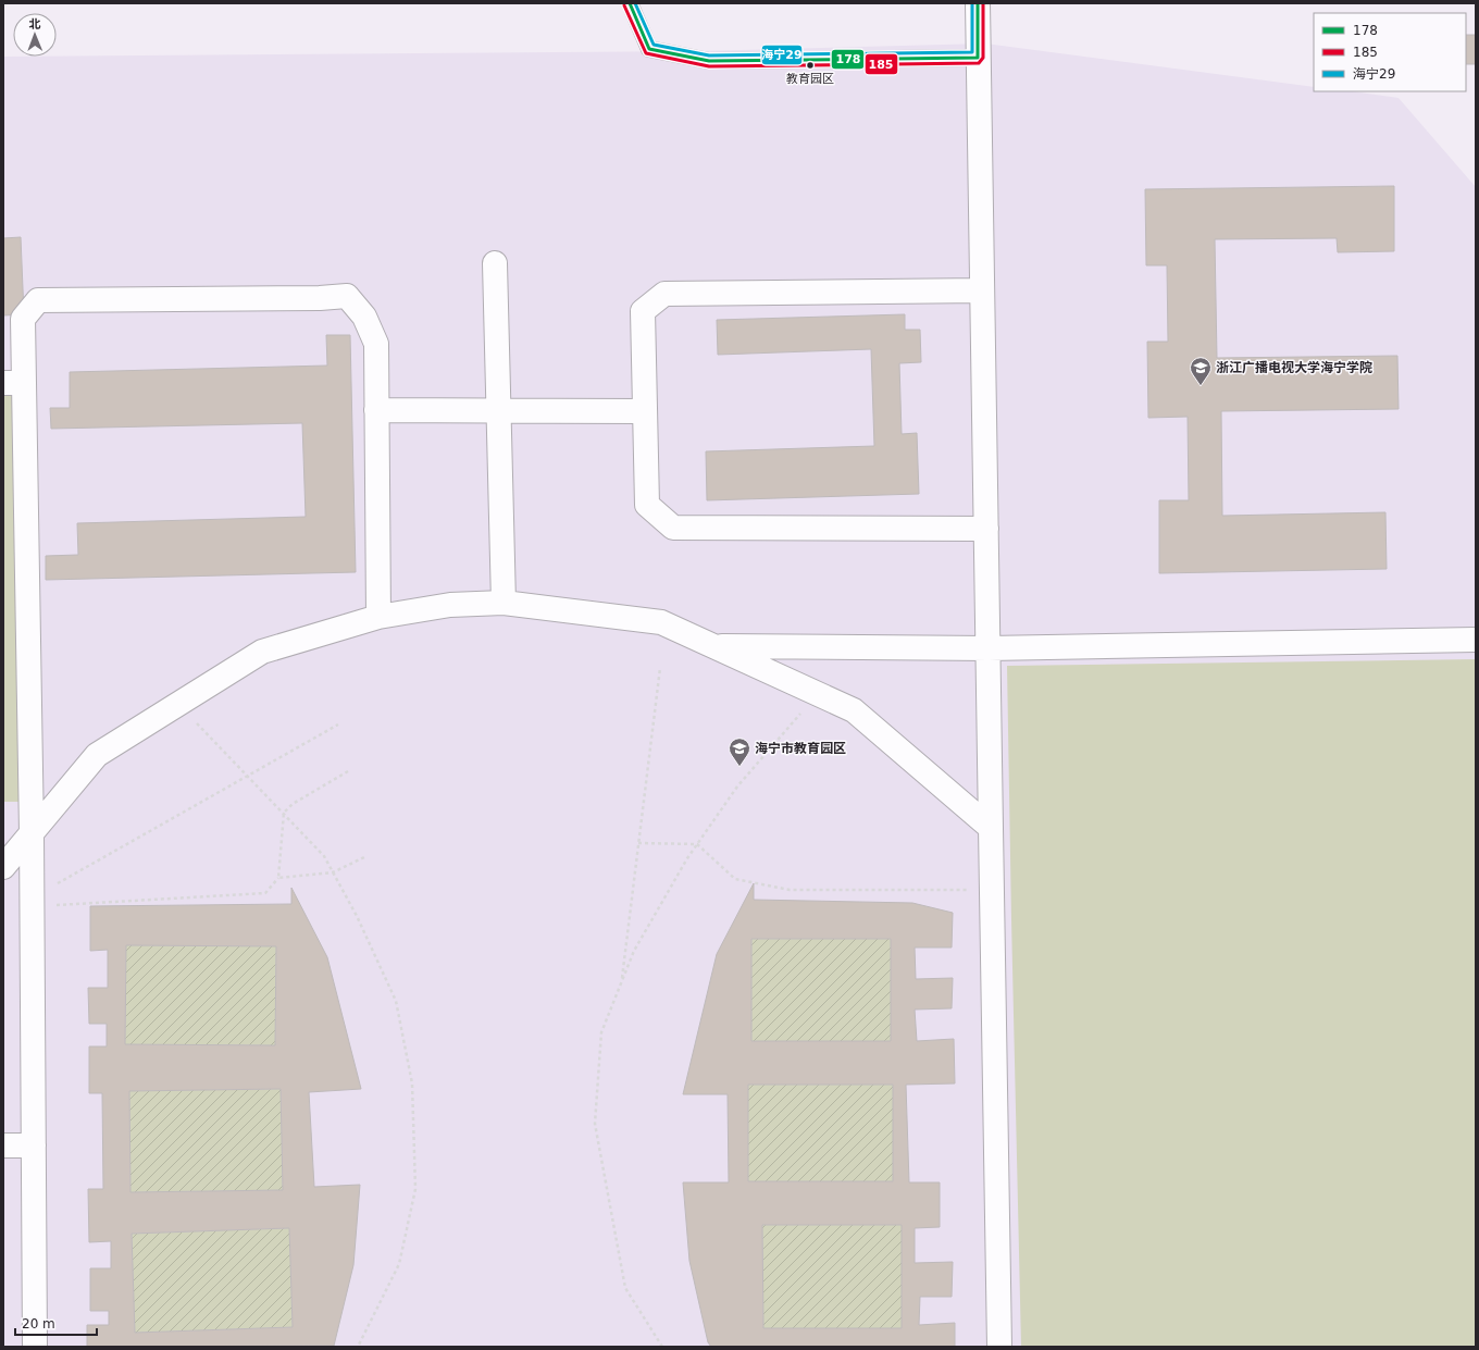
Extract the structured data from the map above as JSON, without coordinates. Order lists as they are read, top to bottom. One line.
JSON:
{"places":{"other":["教育园区"],"school or university":["浙江广播电视大学海宁学院","海宁市教育园区"]},"lines":["transit line 178","transit line 185","transit line 海宁29"],"legend":["178","185","海宁29"],"scale_bar":"20 m","north":"top"}
